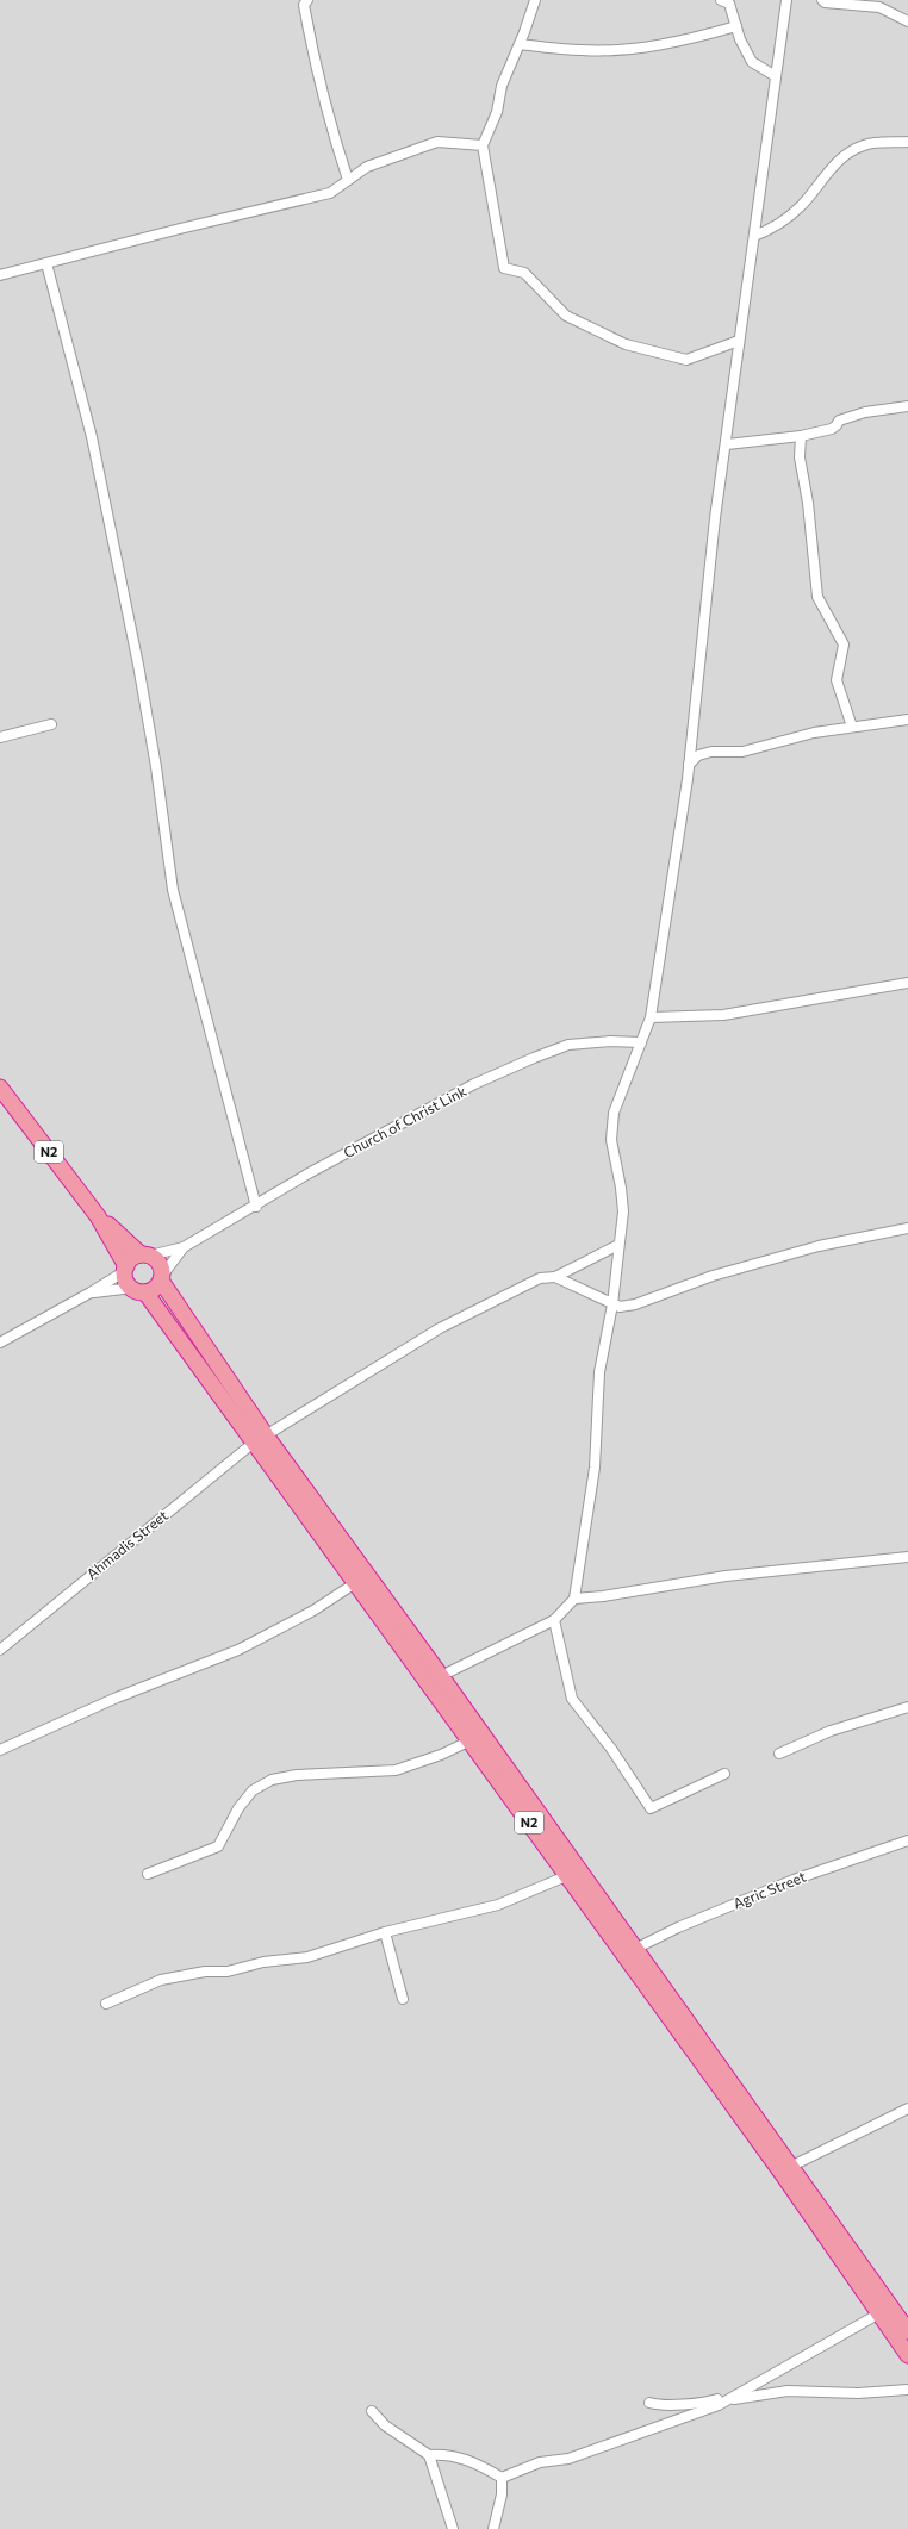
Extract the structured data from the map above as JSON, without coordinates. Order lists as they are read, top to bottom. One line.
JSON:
{"streets":{"highway":["N2"],"street":["Church of Christ Link","Ahmadis Street","Agric Street"]},"crossings":[["Church of Christ Link","N2"],["N2","Ahmadis Street"],["N2","Agric Street"]]}
